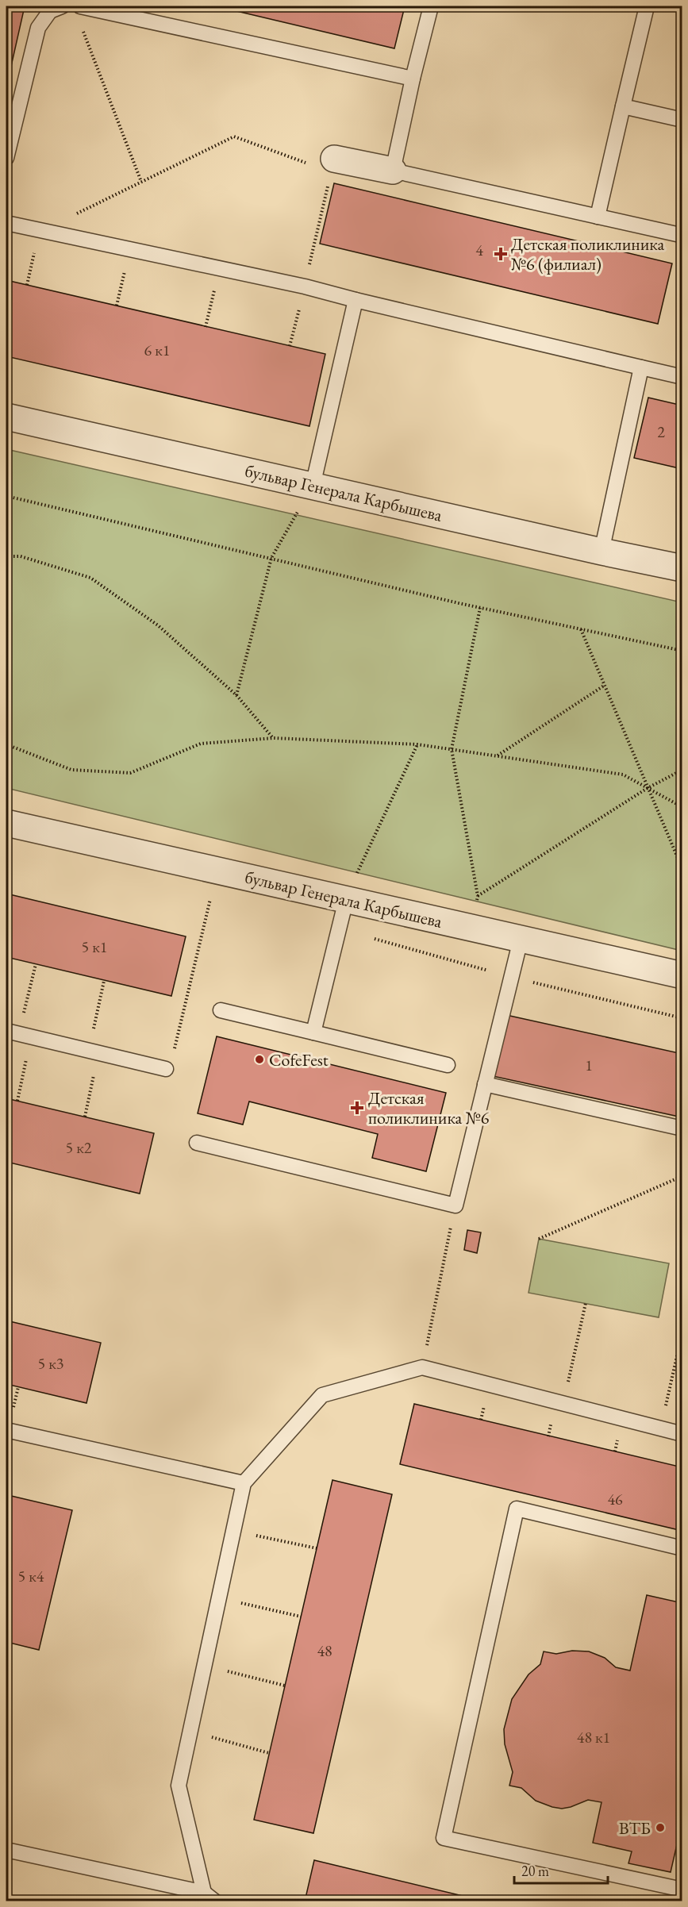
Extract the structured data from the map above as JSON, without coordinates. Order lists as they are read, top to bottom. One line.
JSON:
{"streets":{"street":["бульвар Генерала Карбышева"]},"places":{"health":["Детская поликлиника №6 (филиал)","Детская поликлиника №6"],"other":["CofeFest","ВТБ"]},"house_numbers":["4","6 к1","2","5 к1","1","5 к2","5 к3","46","5 к4","48","48 к1"],"scale_bar":"20 m"}
